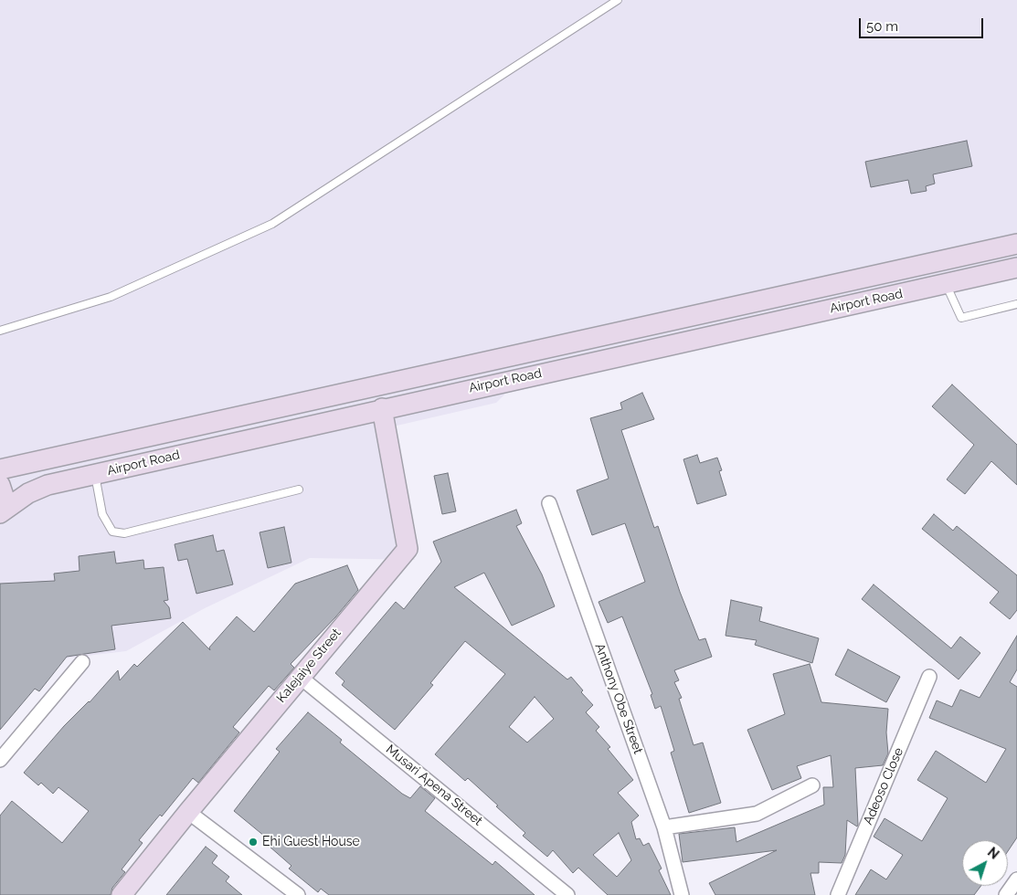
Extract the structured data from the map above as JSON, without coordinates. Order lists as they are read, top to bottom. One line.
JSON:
{"streets":{"main road":["Airport Road","Kalejaiye Street"],"street":["Anthony Obe Street","Musari Apena Street","Adeoso Close"]},"crossings":[["Airport Road","Kalejaiye Street"],["Kalejaiye Street","Musari Apena Street"]],"places":["Ehi Guest House"],"scale_bar":"50 m","north":"top right"}
